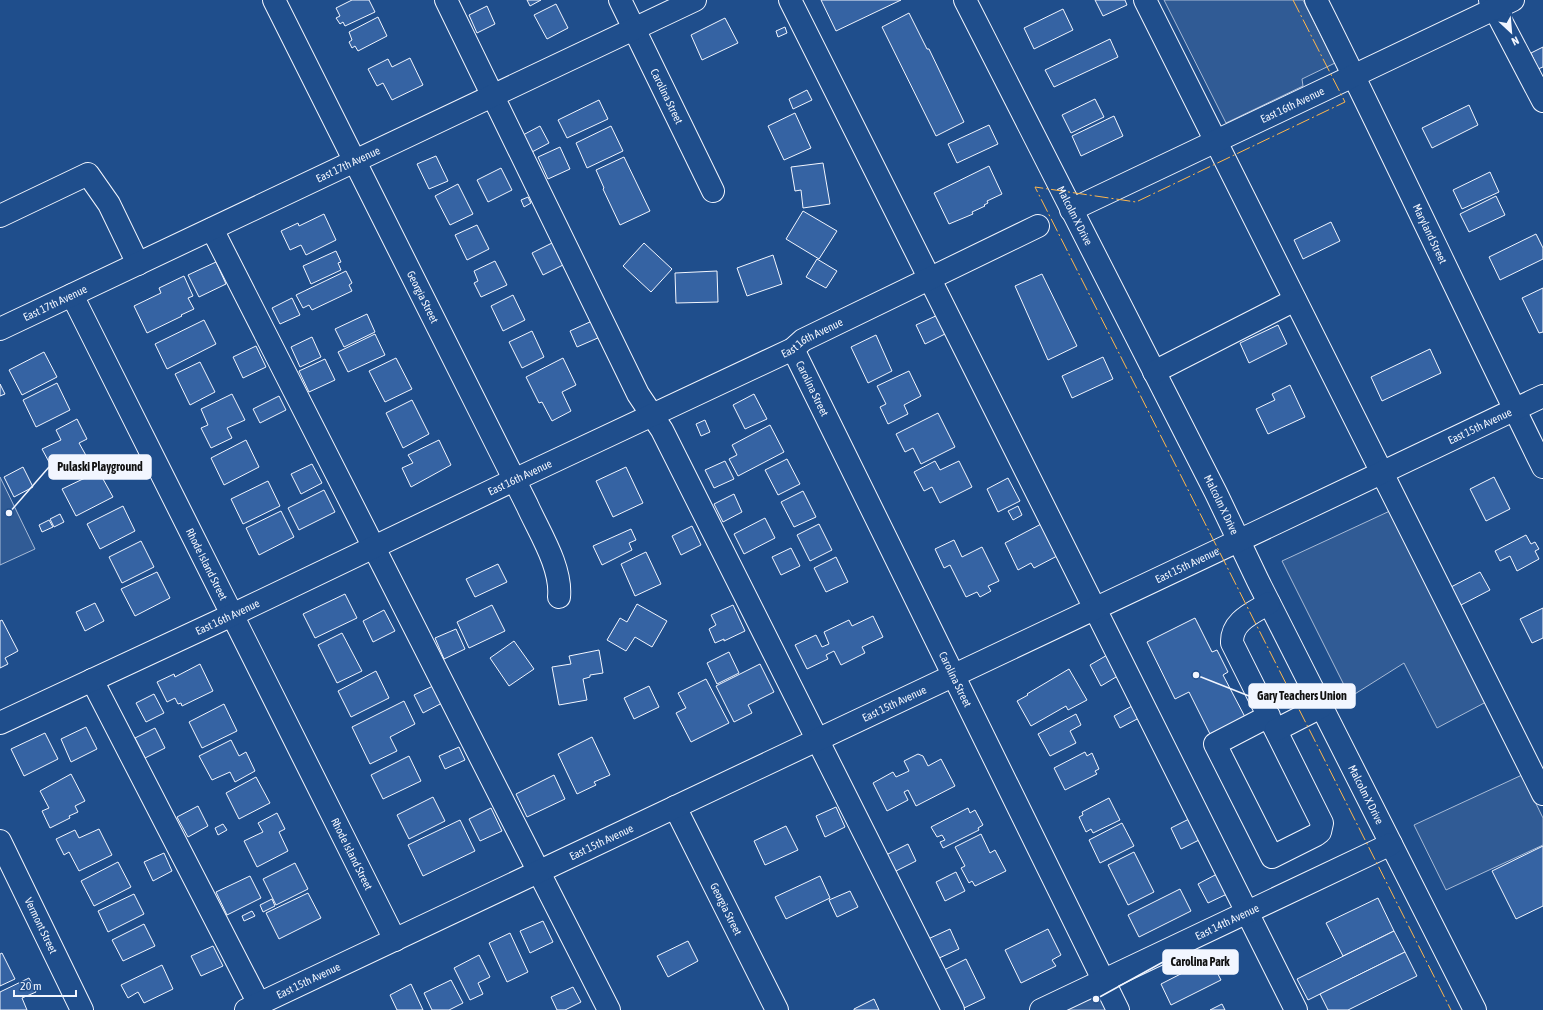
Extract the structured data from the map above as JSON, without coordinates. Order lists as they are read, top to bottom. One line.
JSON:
{"streets":{"street":["Carolina Street","East 16th Avenue","East 17th Avenue","Malcolm X Drive","Maryland Street","Georgia Street","East 15th Avenue","Rhode Island Street","East 14th Avenue","Vermont Street"]},"crossings":[["Carolina Street","East 16th Avenue"],["Carolina Street","East 17th Avenue"],["Carolina Street","East 15th Avenue"],["Carolina Street","East 14th Avenue"],["East 16th Avenue","Malcolm X Drive"],["East 16th Avenue","Maryland Street"],["East 16th Avenue","Georgia Street"],["East 16th Avenue","Rhode Island Street"],["East 17th Avenue","Georgia Street"],["East 17th Avenue","Rhode Island Street"],["Malcolm X Drive","East 15th Avenue"],["Malcolm X Drive","East 14th Avenue"],["Maryland Street","East 15th Avenue"],["Georgia Street","East 15th Avenue"],["East 15th Avenue","Rhode Island Street"]],"places":["Pulaski Playground","Gary Teachers Union","Carolina Park"],"scale_bar":"20 m","north":"bottom right"}
